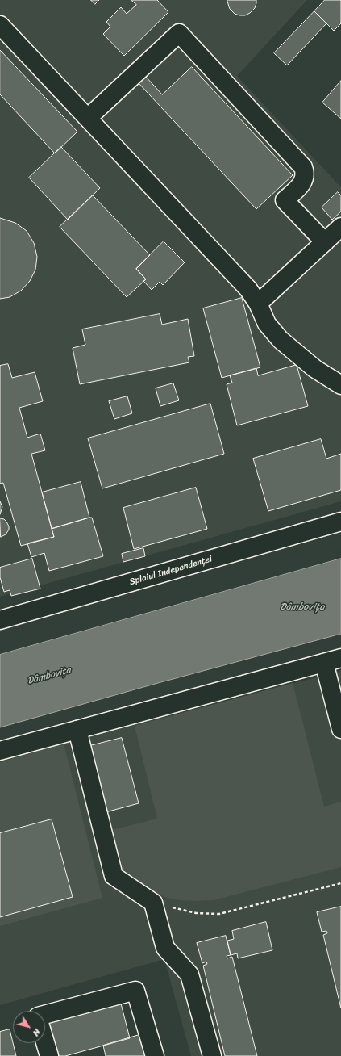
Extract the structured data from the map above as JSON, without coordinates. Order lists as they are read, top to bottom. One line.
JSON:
{"streets":{"main road":["Splaiul Independenței"]},"water":["Dâmbovița"],"north":"bottom right"}
